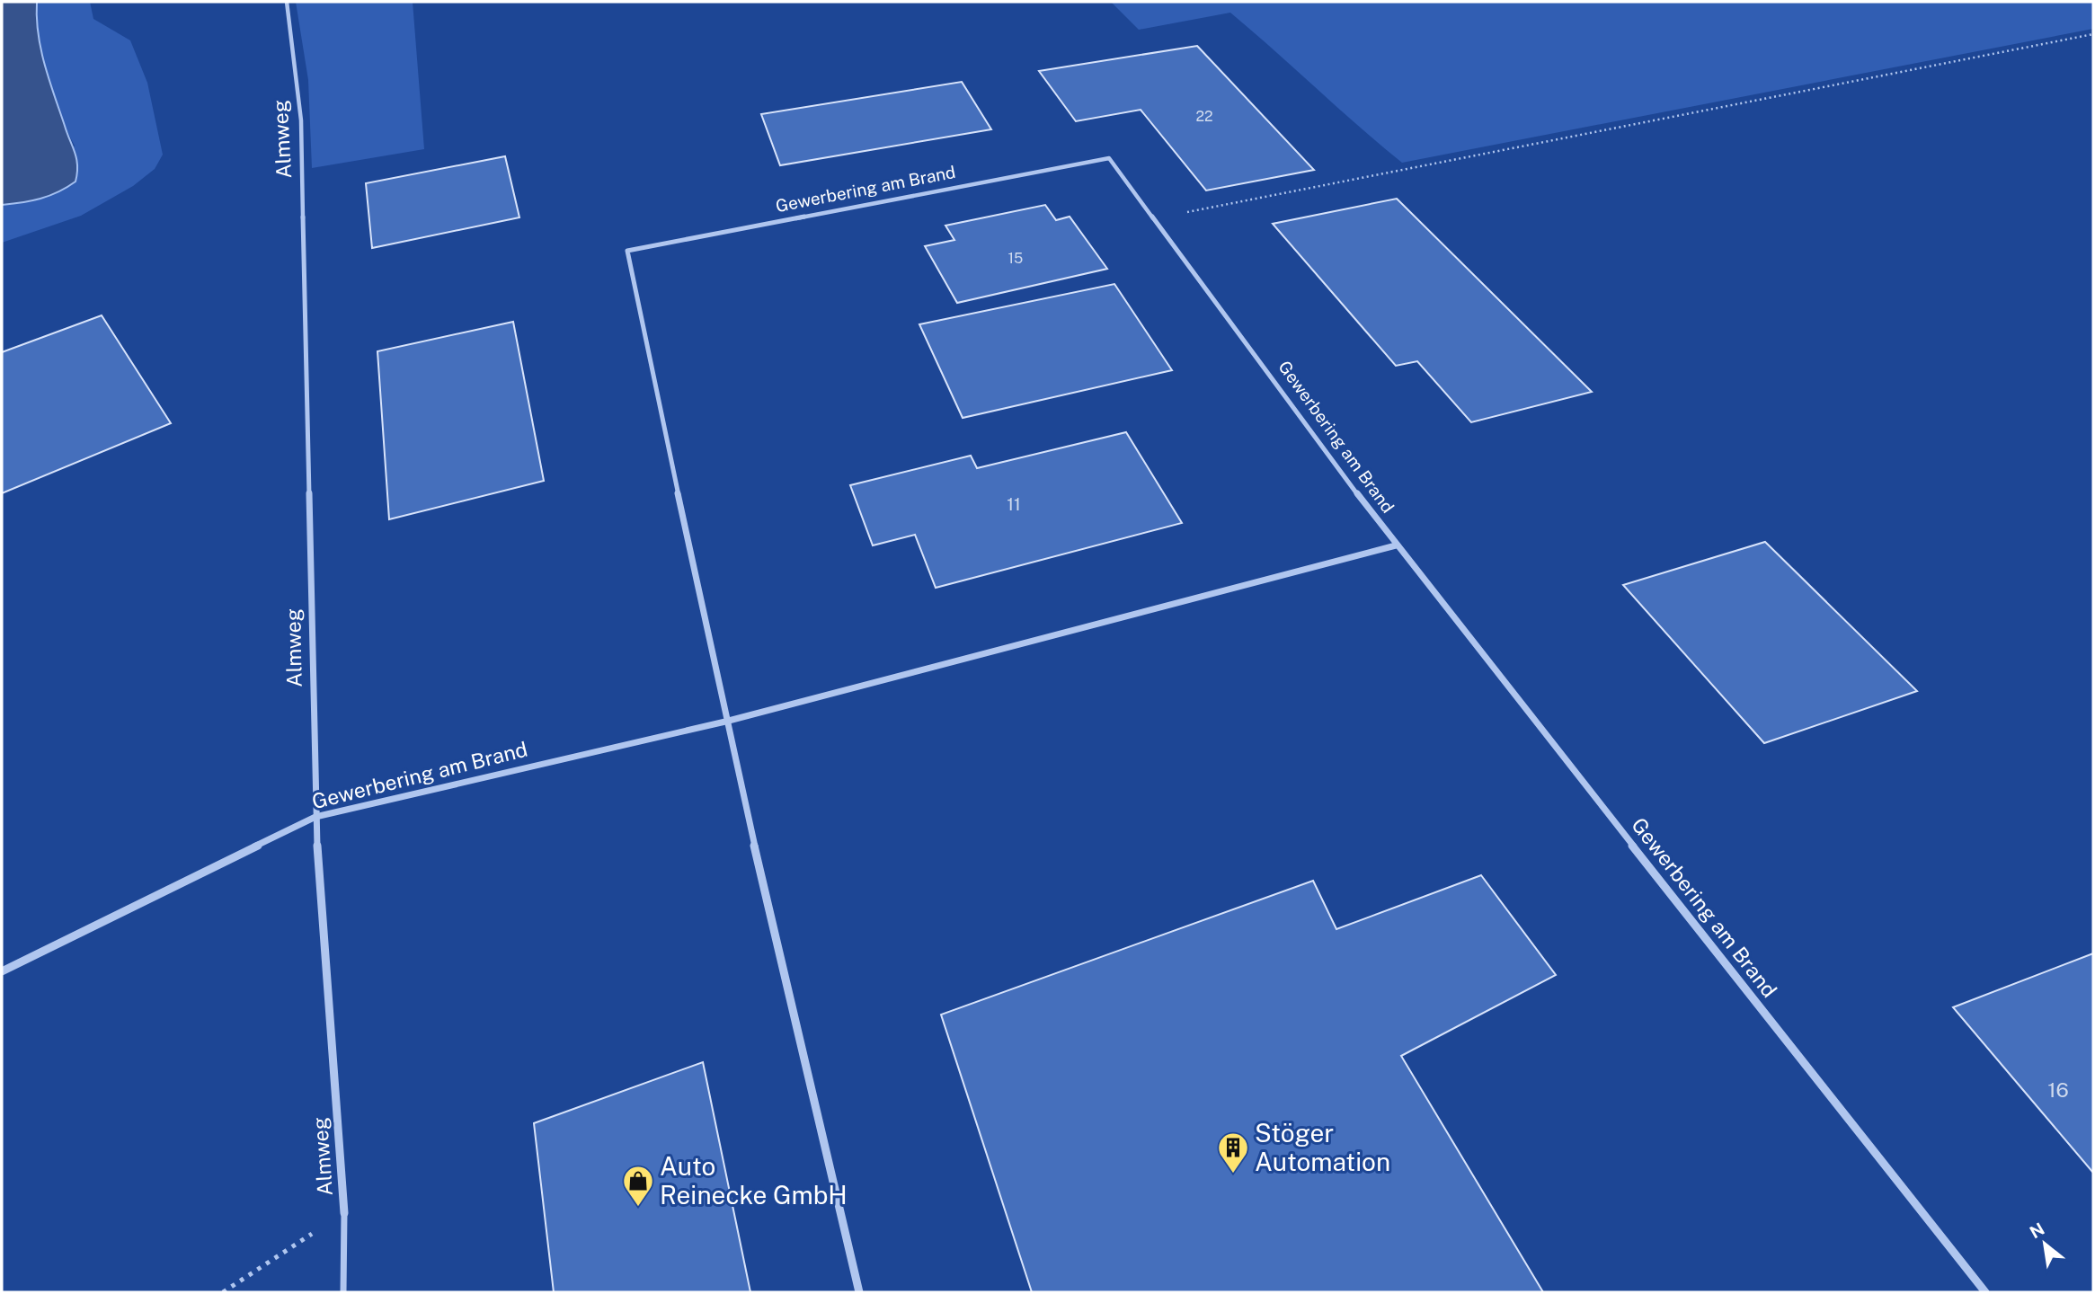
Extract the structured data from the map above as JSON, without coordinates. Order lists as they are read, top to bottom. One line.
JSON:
{"streets":{"street":["Almweg","Gewerbering am Brand"]},"crossings":[["Almweg","Gewerbering am Brand"]],"places":{"building":["Stöger Automation"],"shop":["Auto Reinecke GmbH"]},"house_numbers":["22","15","11","16"],"north":"top left"}
